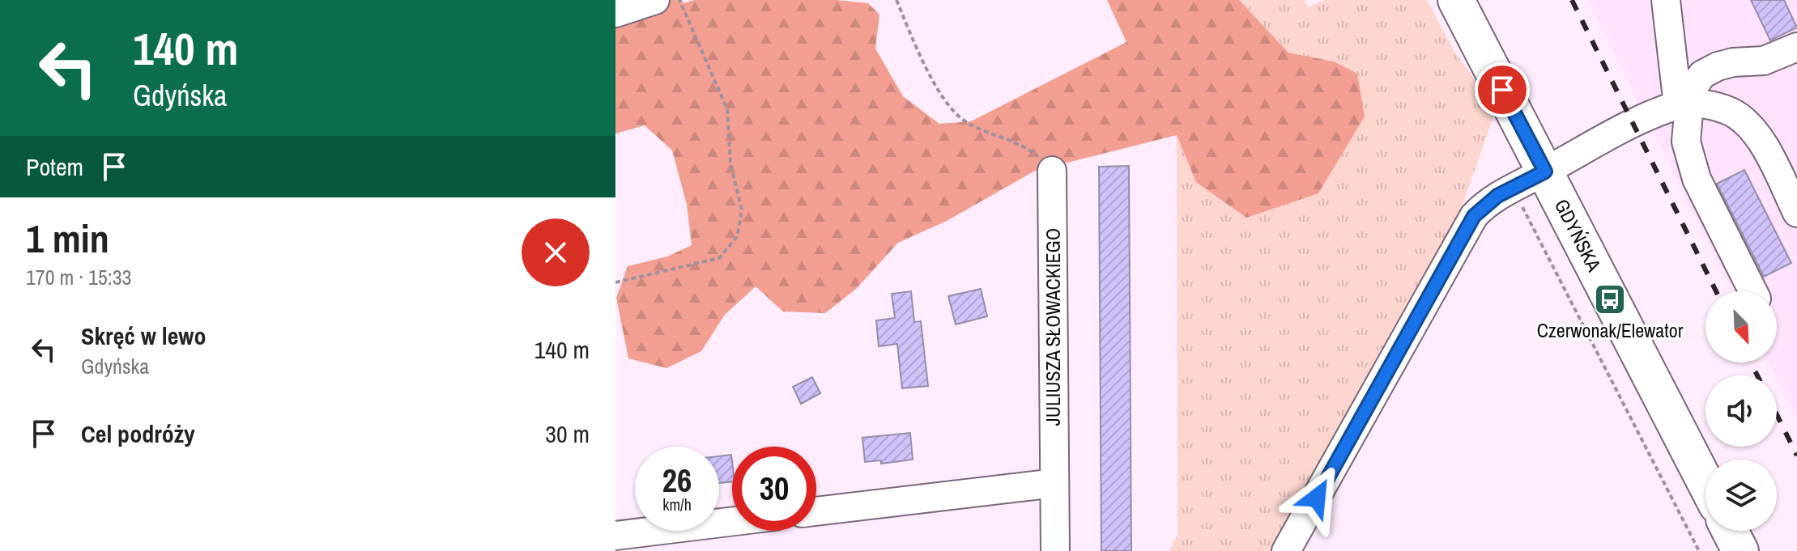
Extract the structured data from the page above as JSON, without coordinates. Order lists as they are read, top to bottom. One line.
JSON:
{"streets":{"main road":["GDYŃSKA"],"street":["JULIUSZA SŁOWACKIEGO"]},"places":{"bus stop":["Czerwonak/Elewator"]},"north":"bottom right","page":{"turn":["140 m","Gdyńska"],"then":"Potem","heading":["1 min","170 m · 15:33"],"list":[{"name":"Skręć w lewo","note":"Gdyńska","value":"140 m"},{"name":"Cel podróży","value":"30 m"}],"speed":"26 km/h","limit":"30"}}
